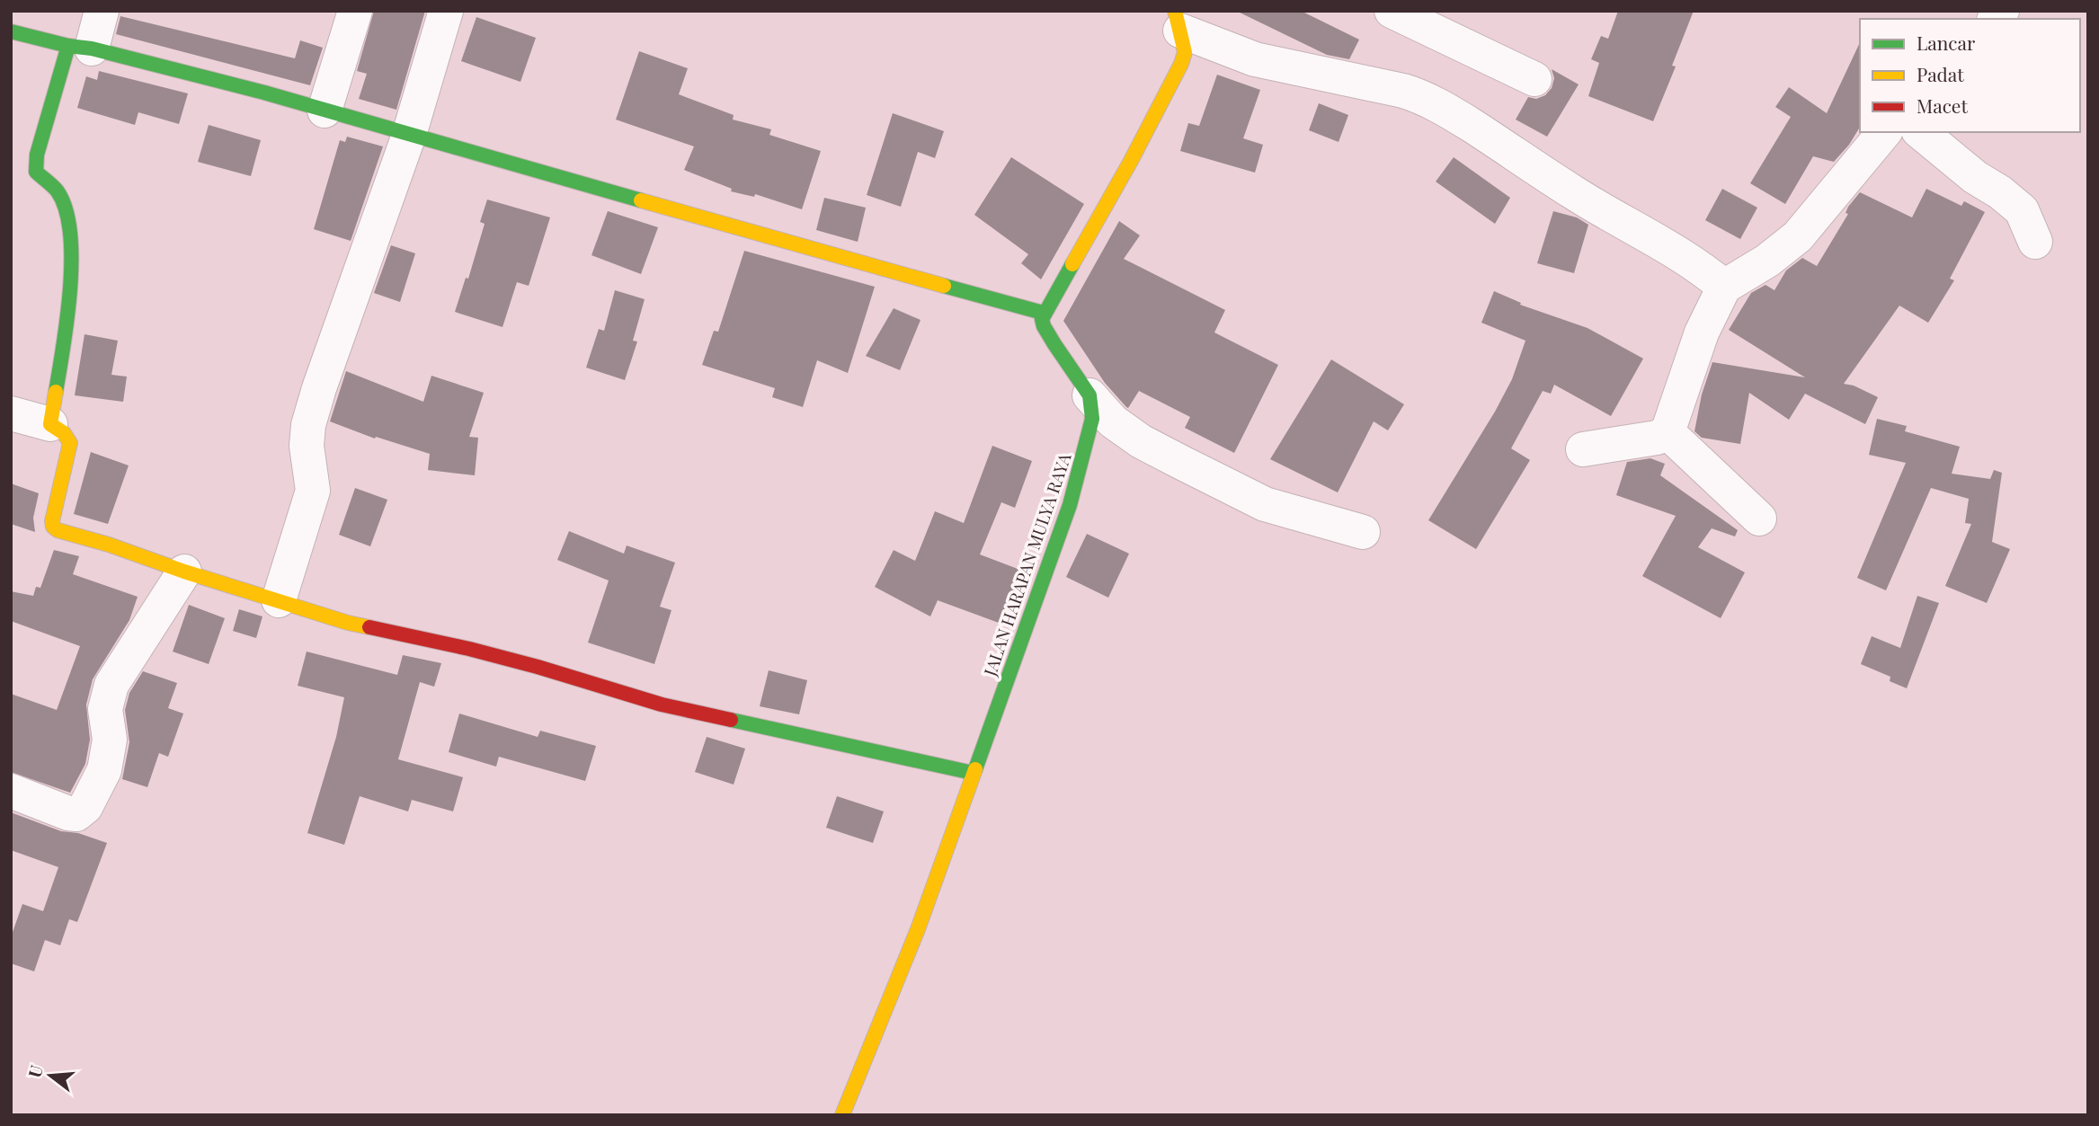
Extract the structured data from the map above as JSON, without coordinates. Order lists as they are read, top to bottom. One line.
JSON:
{"streets":{"street":["JALAN HARAPAN MULYA RAYA"]},"legend":["Lancar","Padat","Macet"],"north":"left"}
